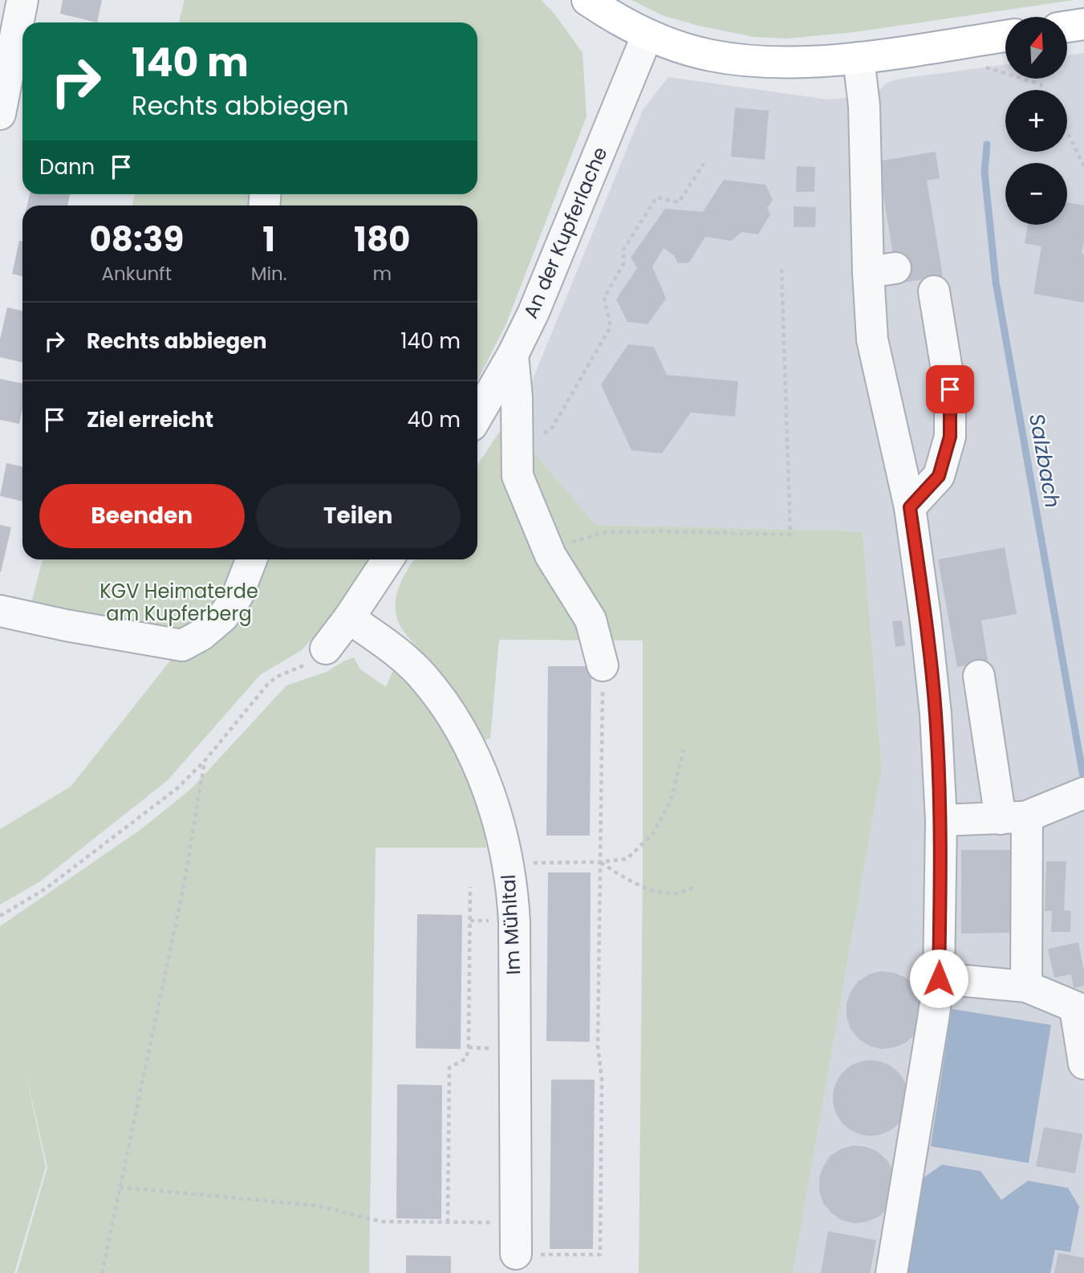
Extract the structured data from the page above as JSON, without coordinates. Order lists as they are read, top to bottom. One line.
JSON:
{"streets":{"street":["An der Kupferlache","Im Mühltal"]},"water":["Salzbach"],"parks":["KGV Heimaterde am Kupferberg"],"north":"top","page":{"map_buttons":["+","−"],"turn":["140 m","Rechts abbiegen"],"then":"Dann","eta":["08:39","Ankunft","1","Min.","180","m"],"list":[{"name":"Rechts abbiegen","value":"140 m"},{"name":"Ziel erreicht","value":"40 m"}],"buttons":["Beenden","Teilen"]}}
